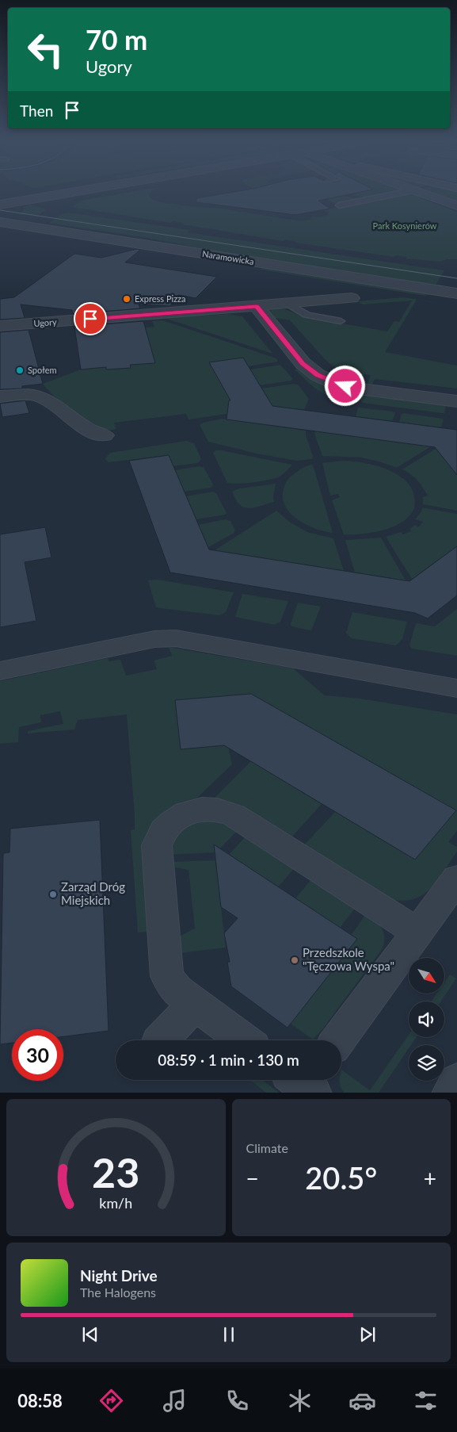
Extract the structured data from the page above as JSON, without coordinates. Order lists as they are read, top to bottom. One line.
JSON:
{"streets":{"street":["Naramowicka","Ugory"]},"parks":["Park Kosynierów"],"places":["Express Pizza","Społem","Zarząd Dróg Miejskich","Przedszkole \"Tęczowa Wyspa\""],"north":"bottom right","page":{"turn":["70 m","Ugory"],"then":"Then","limit":"30","trip":"08:59 · 1 min · 130 m","tile":"Climate","heat":["−","20.5°","+"],"song":["Night Drive","The Halogens"],"tabs":"08:58","gauge":["23","km/h"]}}
